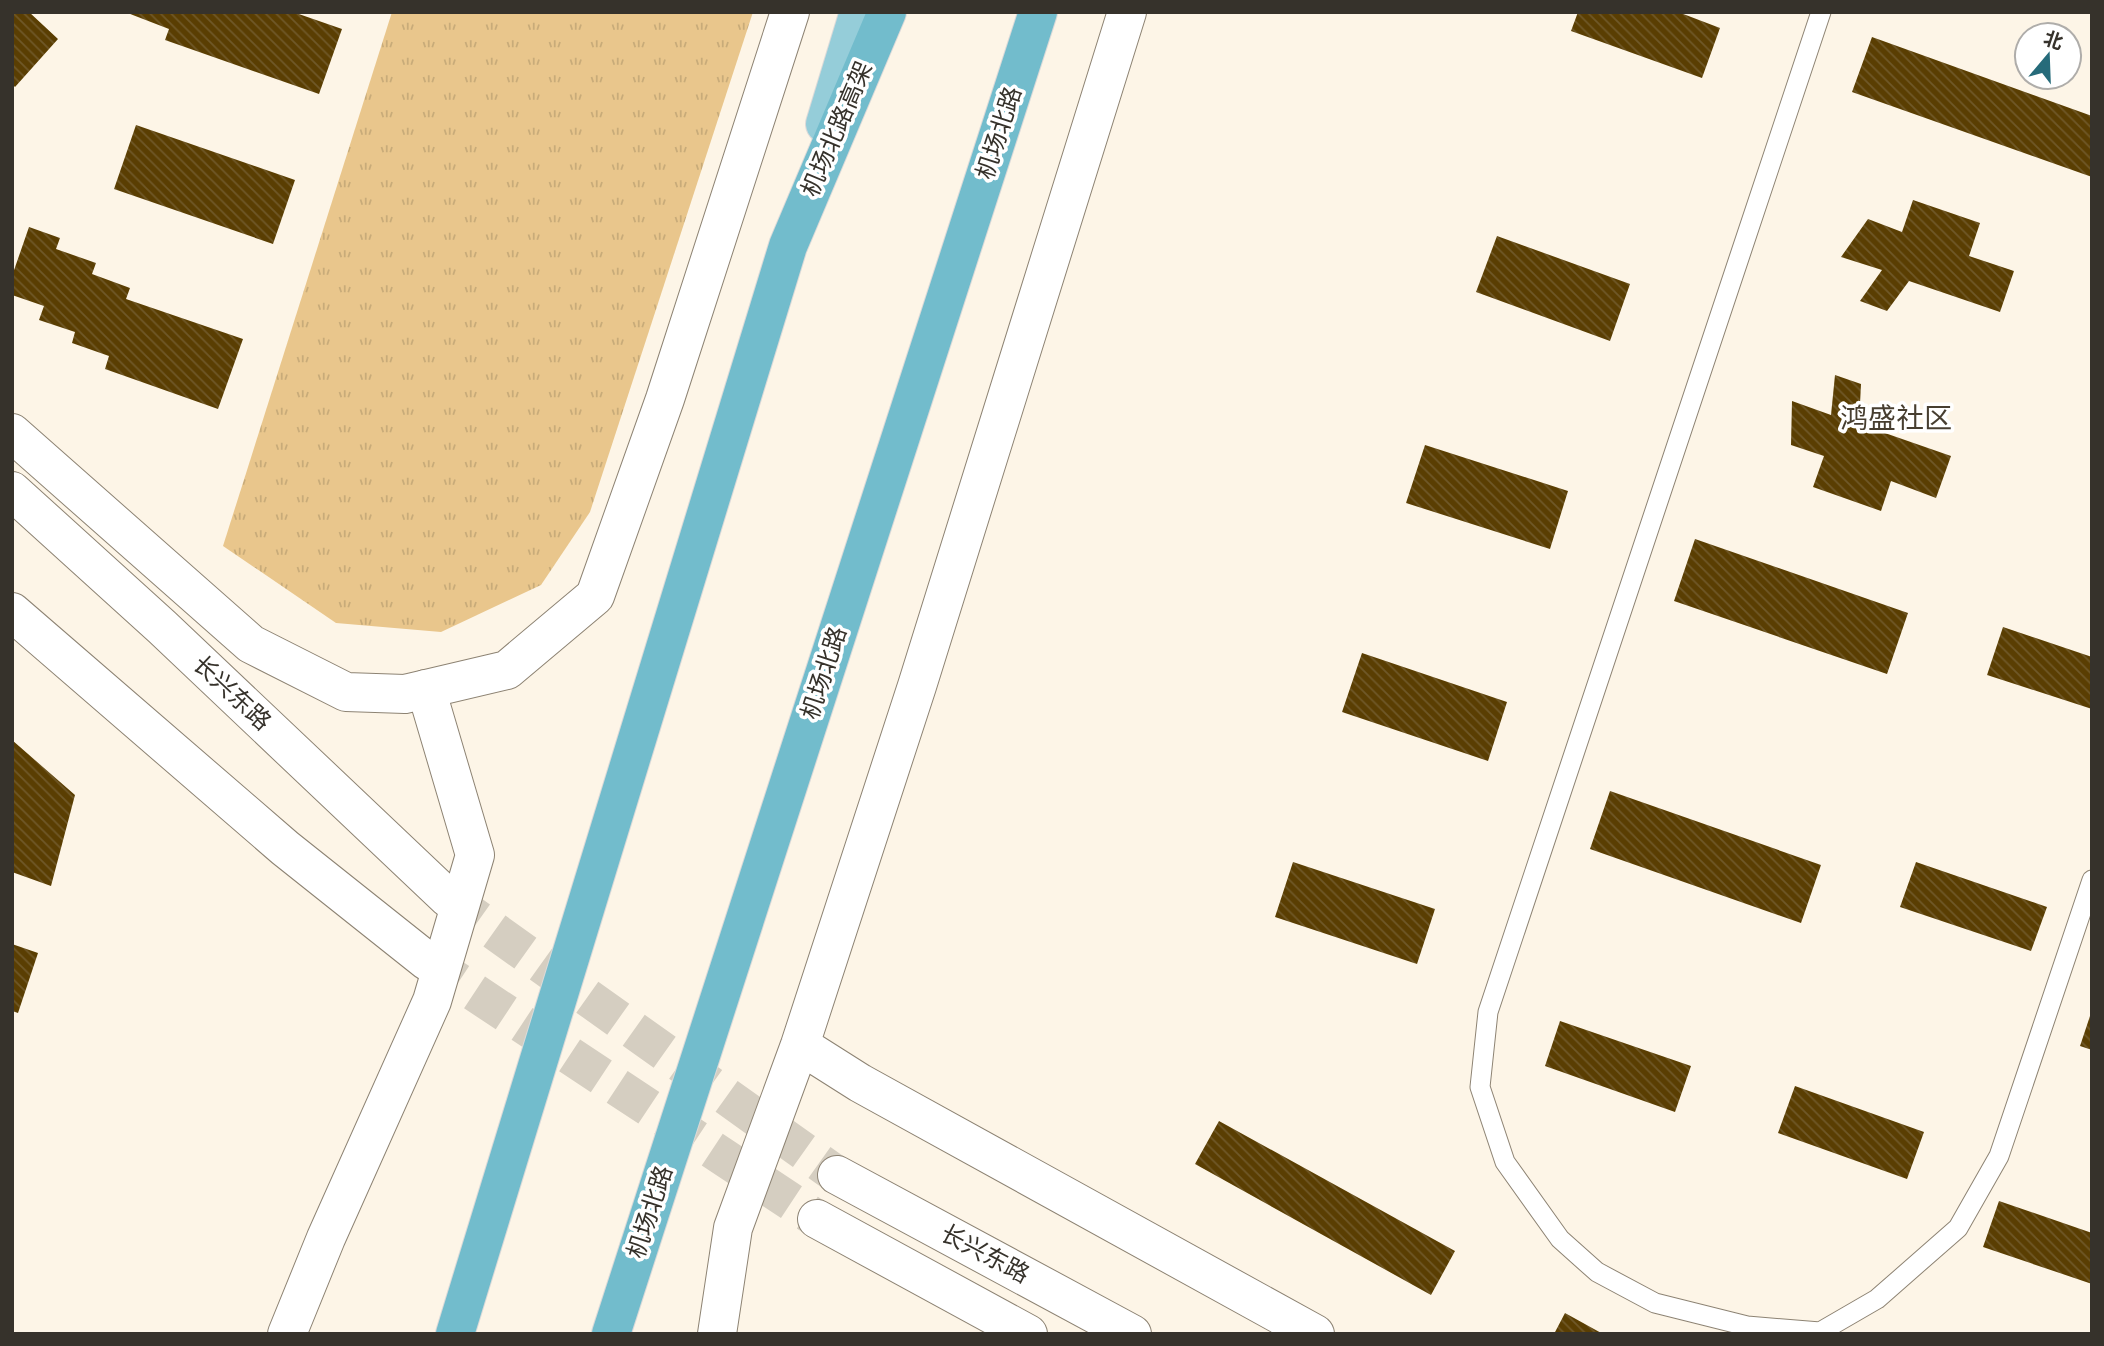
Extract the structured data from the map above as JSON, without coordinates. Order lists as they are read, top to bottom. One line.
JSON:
{"streets":{"highway":["机场北路高架","机场北路"],"main road":["长兴东路"]},"districts":["鸿盛社区"],"north":"top"}
